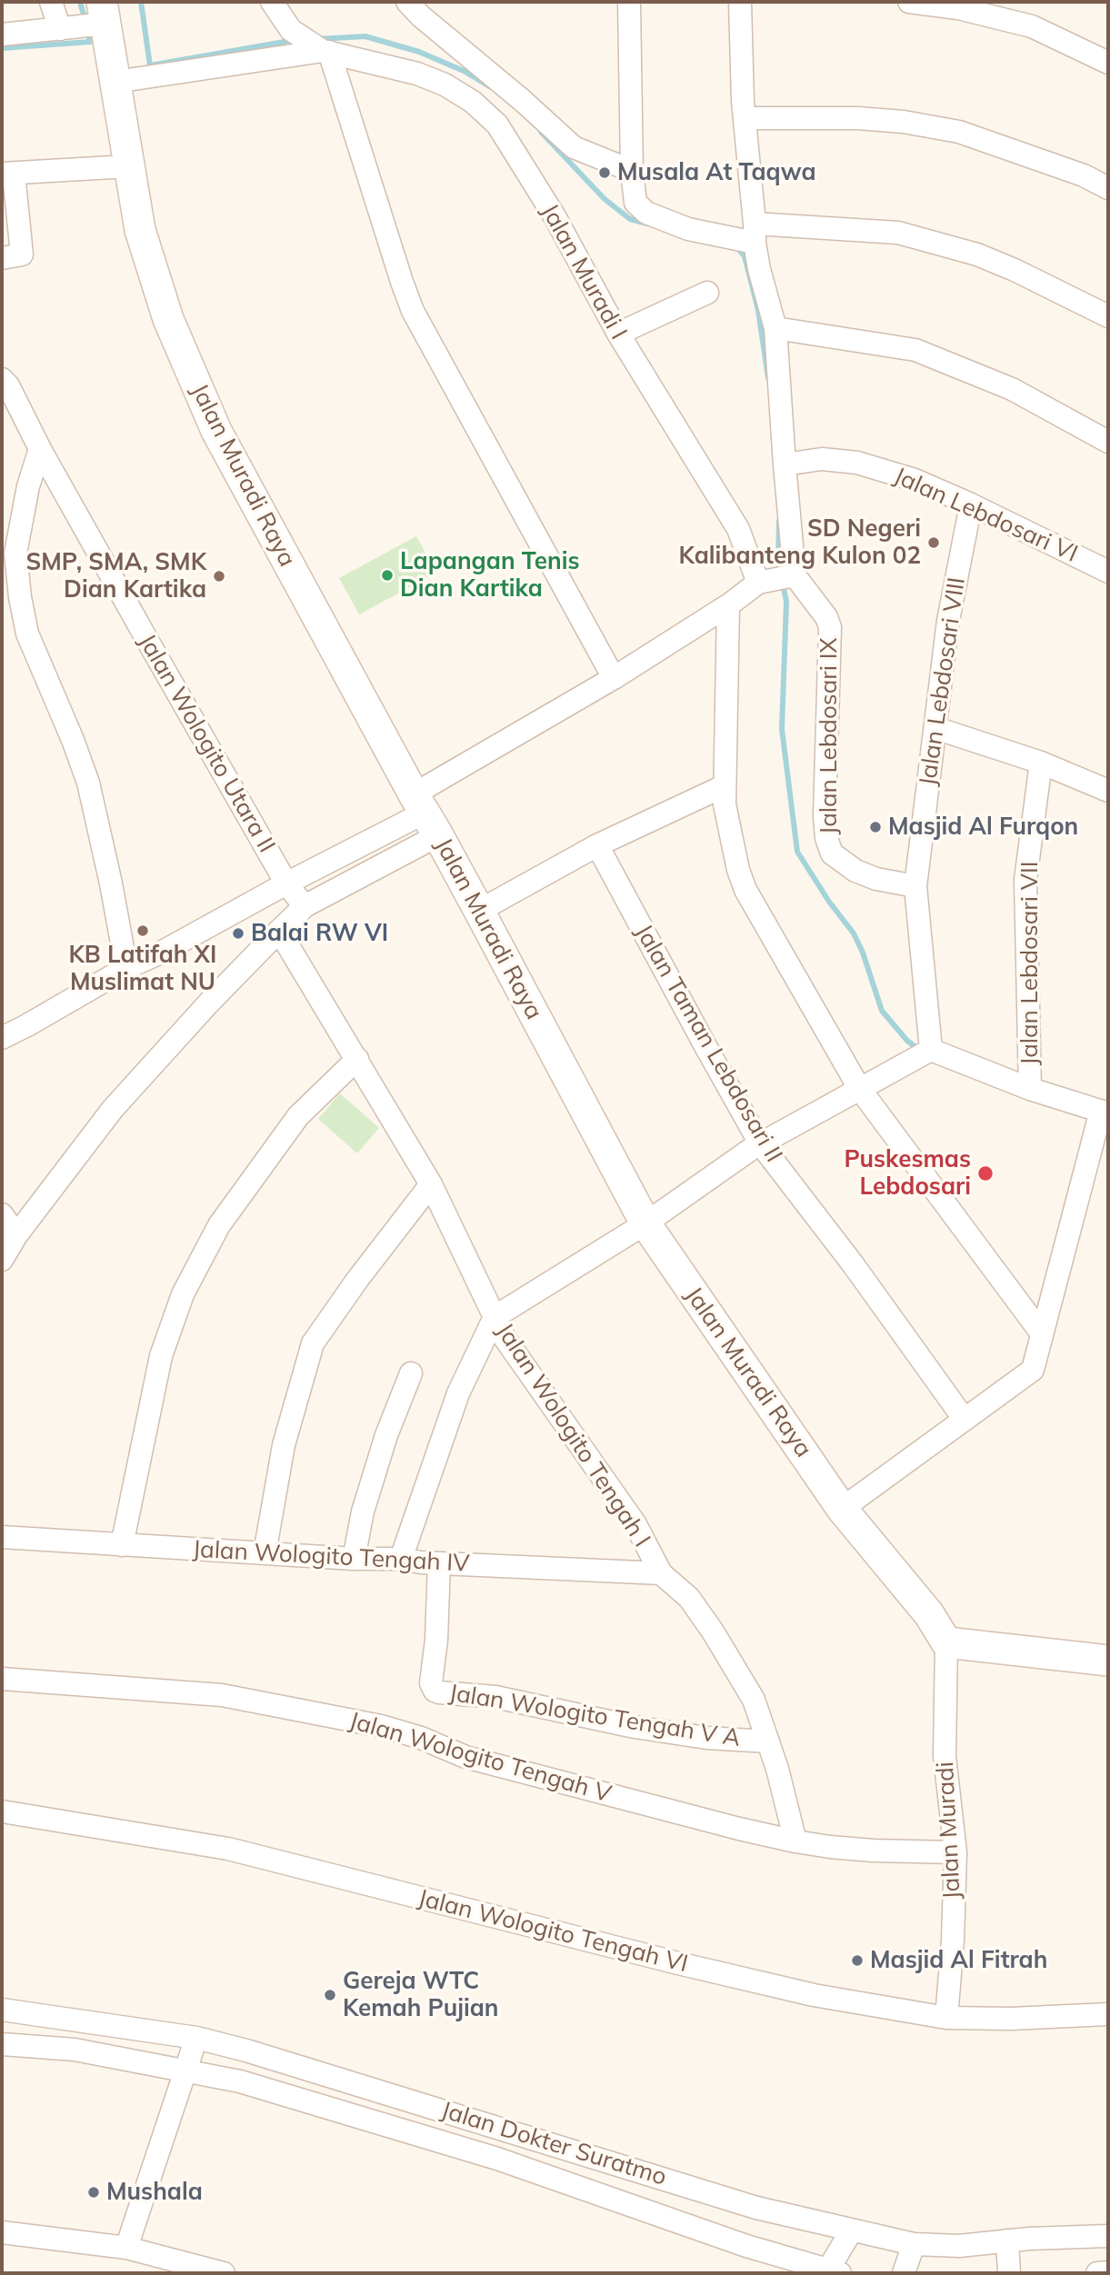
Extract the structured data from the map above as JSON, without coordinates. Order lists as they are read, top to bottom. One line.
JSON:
{"streets":{"street":["Jalan Muradi I","Jalan Muradi Raya","Jalan Lebdosari VI","Jalan Lebdosari VIII","Jalan Lebdosari IX","Jalan Wologito Utara II","Jalan Lebdosari VII","Jalan Taman Lebdosari II","Jalan Wologito Tengah I","Jalan Wologito Tengah IV","Jalan Wologito Tengah V A","Jalan Wologito Tengah V","Jalan Muradi","Jalan Wologito Tengah VI","Jalan Dokter Suratmo"]},"crossings":[["Jalan Muradi I","Jalan Lebdosari IX"],["Jalan Muradi Raya","Jalan Muradi"],["Jalan Lebdosari VI","Jalan Lebdosari VIII"],["Jalan Lebdosari VIII","Jalan Lebdosari IX"],["Jalan Wologito Tengah I","Jalan Wologito Tengah IV"],["Jalan Wologito Tengah I","Jalan Wologito Tengah V A"],["Jalan Wologito Tengah I","Jalan Wologito Tengah V"],["Jalan Wologito Tengah IV","Jalan Wologito Tengah V A"],["Jalan Wologito Tengah V","Jalan Muradi"],["Jalan Muradi","Jalan Wologito Tengah VI"]],"places":["Musala At Taqwa","SD Negeri Kalibanteng Kulon 02","Lapangan Tenis Dian Kartika","SMP, SMA, SMK Dian Kartika","Masjid Al Furqon","KB Latifah XI Muslimat NU","Balai RW VI","Puskesmas Lebdosari","Masjid Al Fitrah","Gereja WTC Kemah Pujian","Mushala"]}
